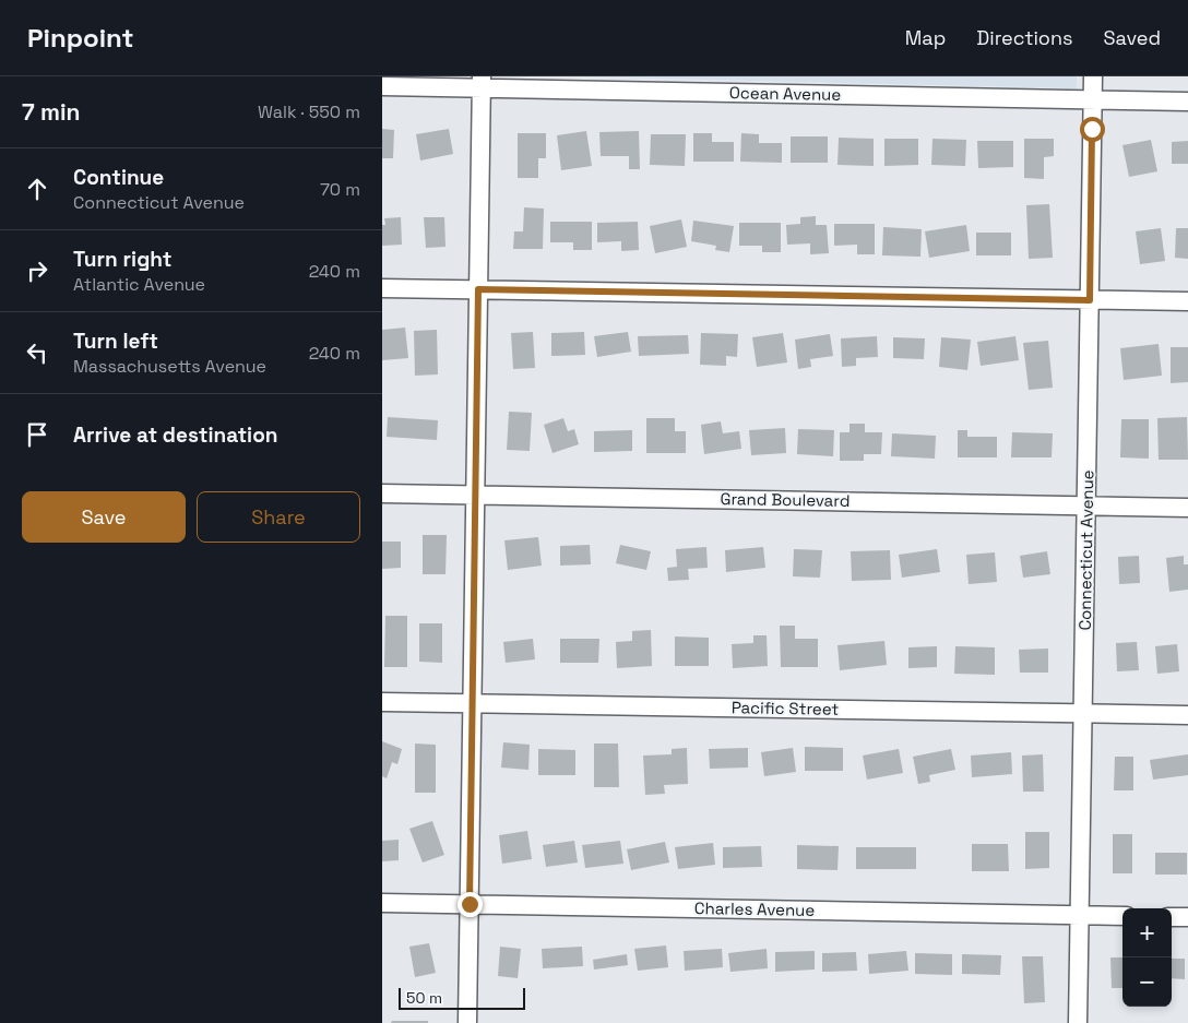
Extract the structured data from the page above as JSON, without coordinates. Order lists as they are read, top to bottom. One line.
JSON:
{"streets":{"street":["Ocean Avenue","Grand Boulevard","Connecticut Avenue","Pacific Street","Charles Avenue"]},"crossings":[["Ocean Avenue","Connecticut Avenue"],["Grand Boulevard","Connecticut Avenue"],["Connecticut Avenue","Pacific Street"],["Connecticut Avenue","Charles Avenue"]],"scale_bar":"50 m","page":{"header":"Pinpoint","nav":["Map","Directions","Saved"],"heading":["7 min","Walk · 550 m"],"list":[["Continue","Connecticut Avenue","70 m"],["Turn right","Atlantic Avenue","240 m"],["Turn left","Massachusetts Avenue","240 m"],"Arrive at destination"],"buttons":["Save","Share"],"map_buttons":["+","−"],"scale":"50 m"}}
